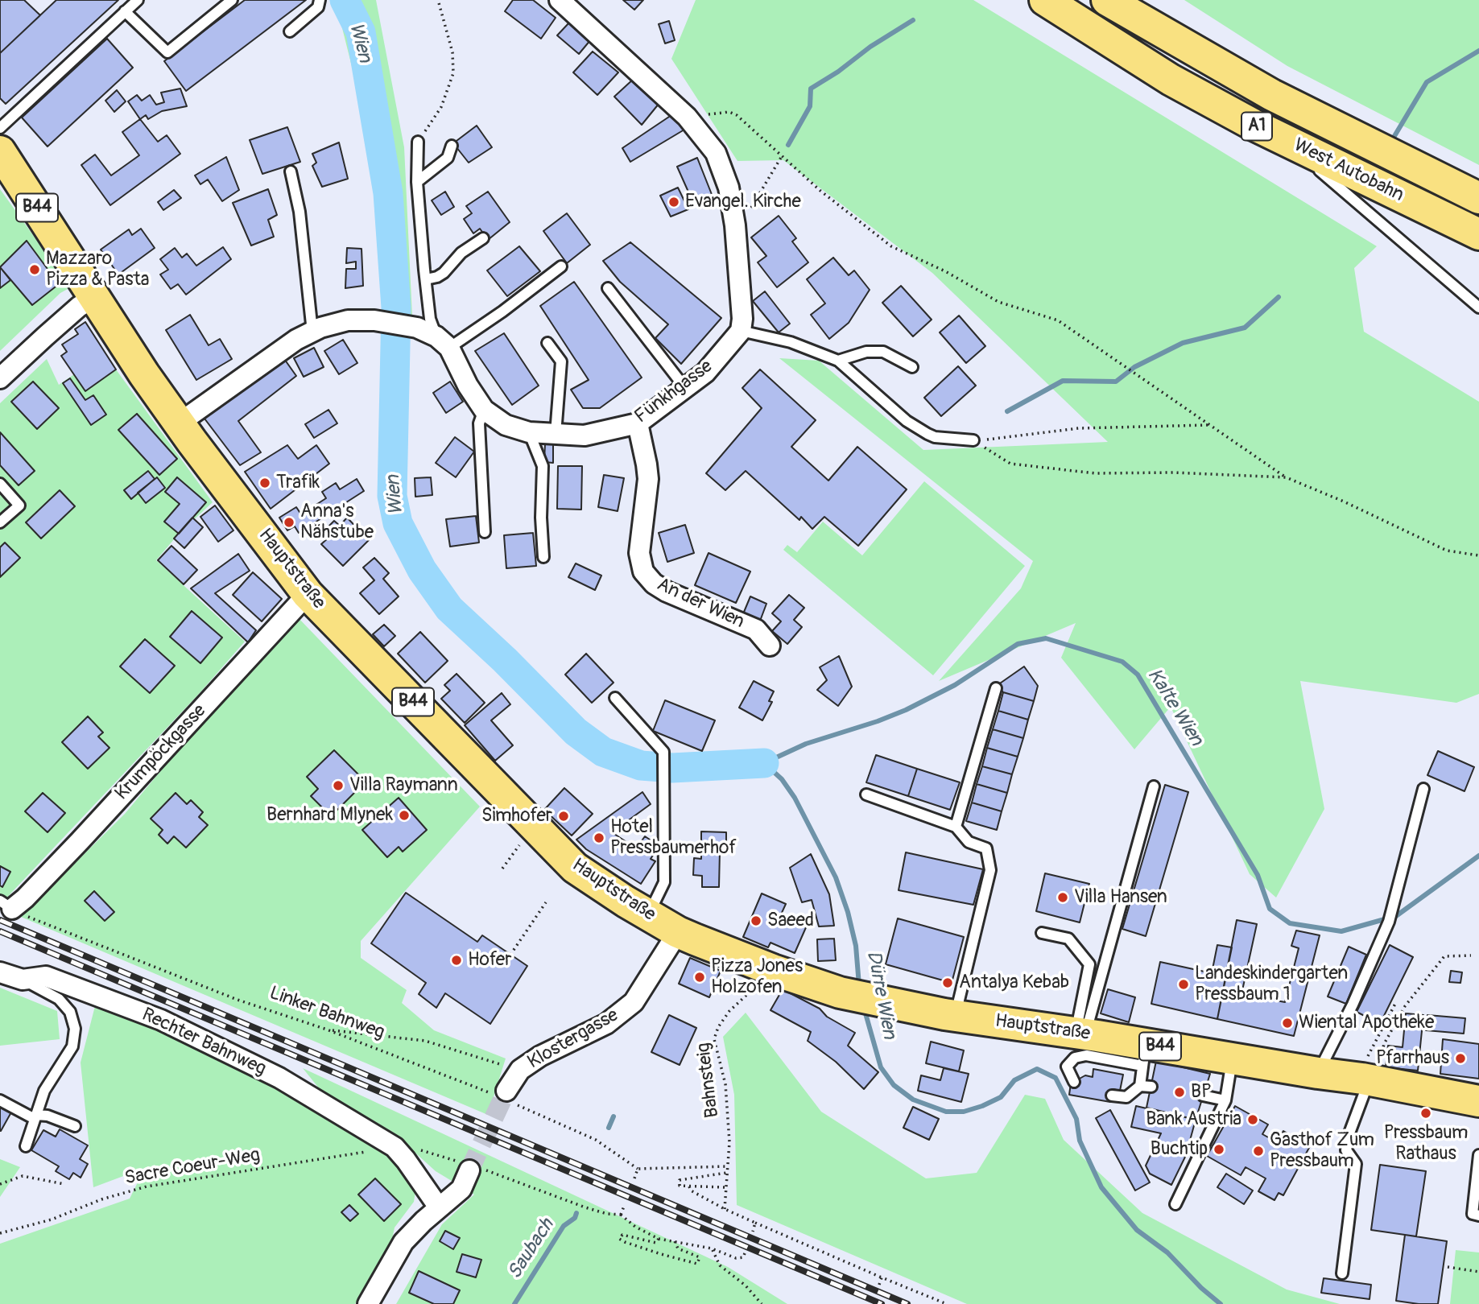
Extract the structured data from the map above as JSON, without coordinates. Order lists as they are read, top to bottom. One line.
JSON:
{"streets":{"main road":["A1","West Autobahn","B44","Hauptstraße"],"street":["Fünkhgasse","An der Wien","Krumpöckgasse","Klostergasse","Rechter Bahnweg"],"path":["Linker Bahnweg","Bahnsteig","Sacre Coeur-Weg"]},"crossings":[["Fünkhgasse","An der Wien"],["Hauptstraße","Krumpöckgasse"],["Hauptstraße","Klostergasse"],["Hauptstraße","Bahnsteig"],["Krumpöckgasse","Linker Bahnweg"],["Linker Bahnweg","Klostergasse"],["Rechter Bahnweg","Sacre Coeur-Weg"]],"water":["Wien","Kalte Wien","Dürre Wien","Saubach"],"places":["Evangel. Kirche","Mazzaro Pizza & Pasta","Trafik","Anna's Nähstube","Villa Raymann","Bernhard Mlynek","Simhofer","Hotel Pressbaumerhof","Villa Hansen","Saeed","Hofer","Pizza Jones Holzofen","Antalya Kebab","Landeskindergarten Pressbaum 1","Wiental Apotheke","Pfarrhaus","BP","Pressbaum Rathaus","Bank Austria","Buchtip","Gasthof Zum Pressbaum"]}
